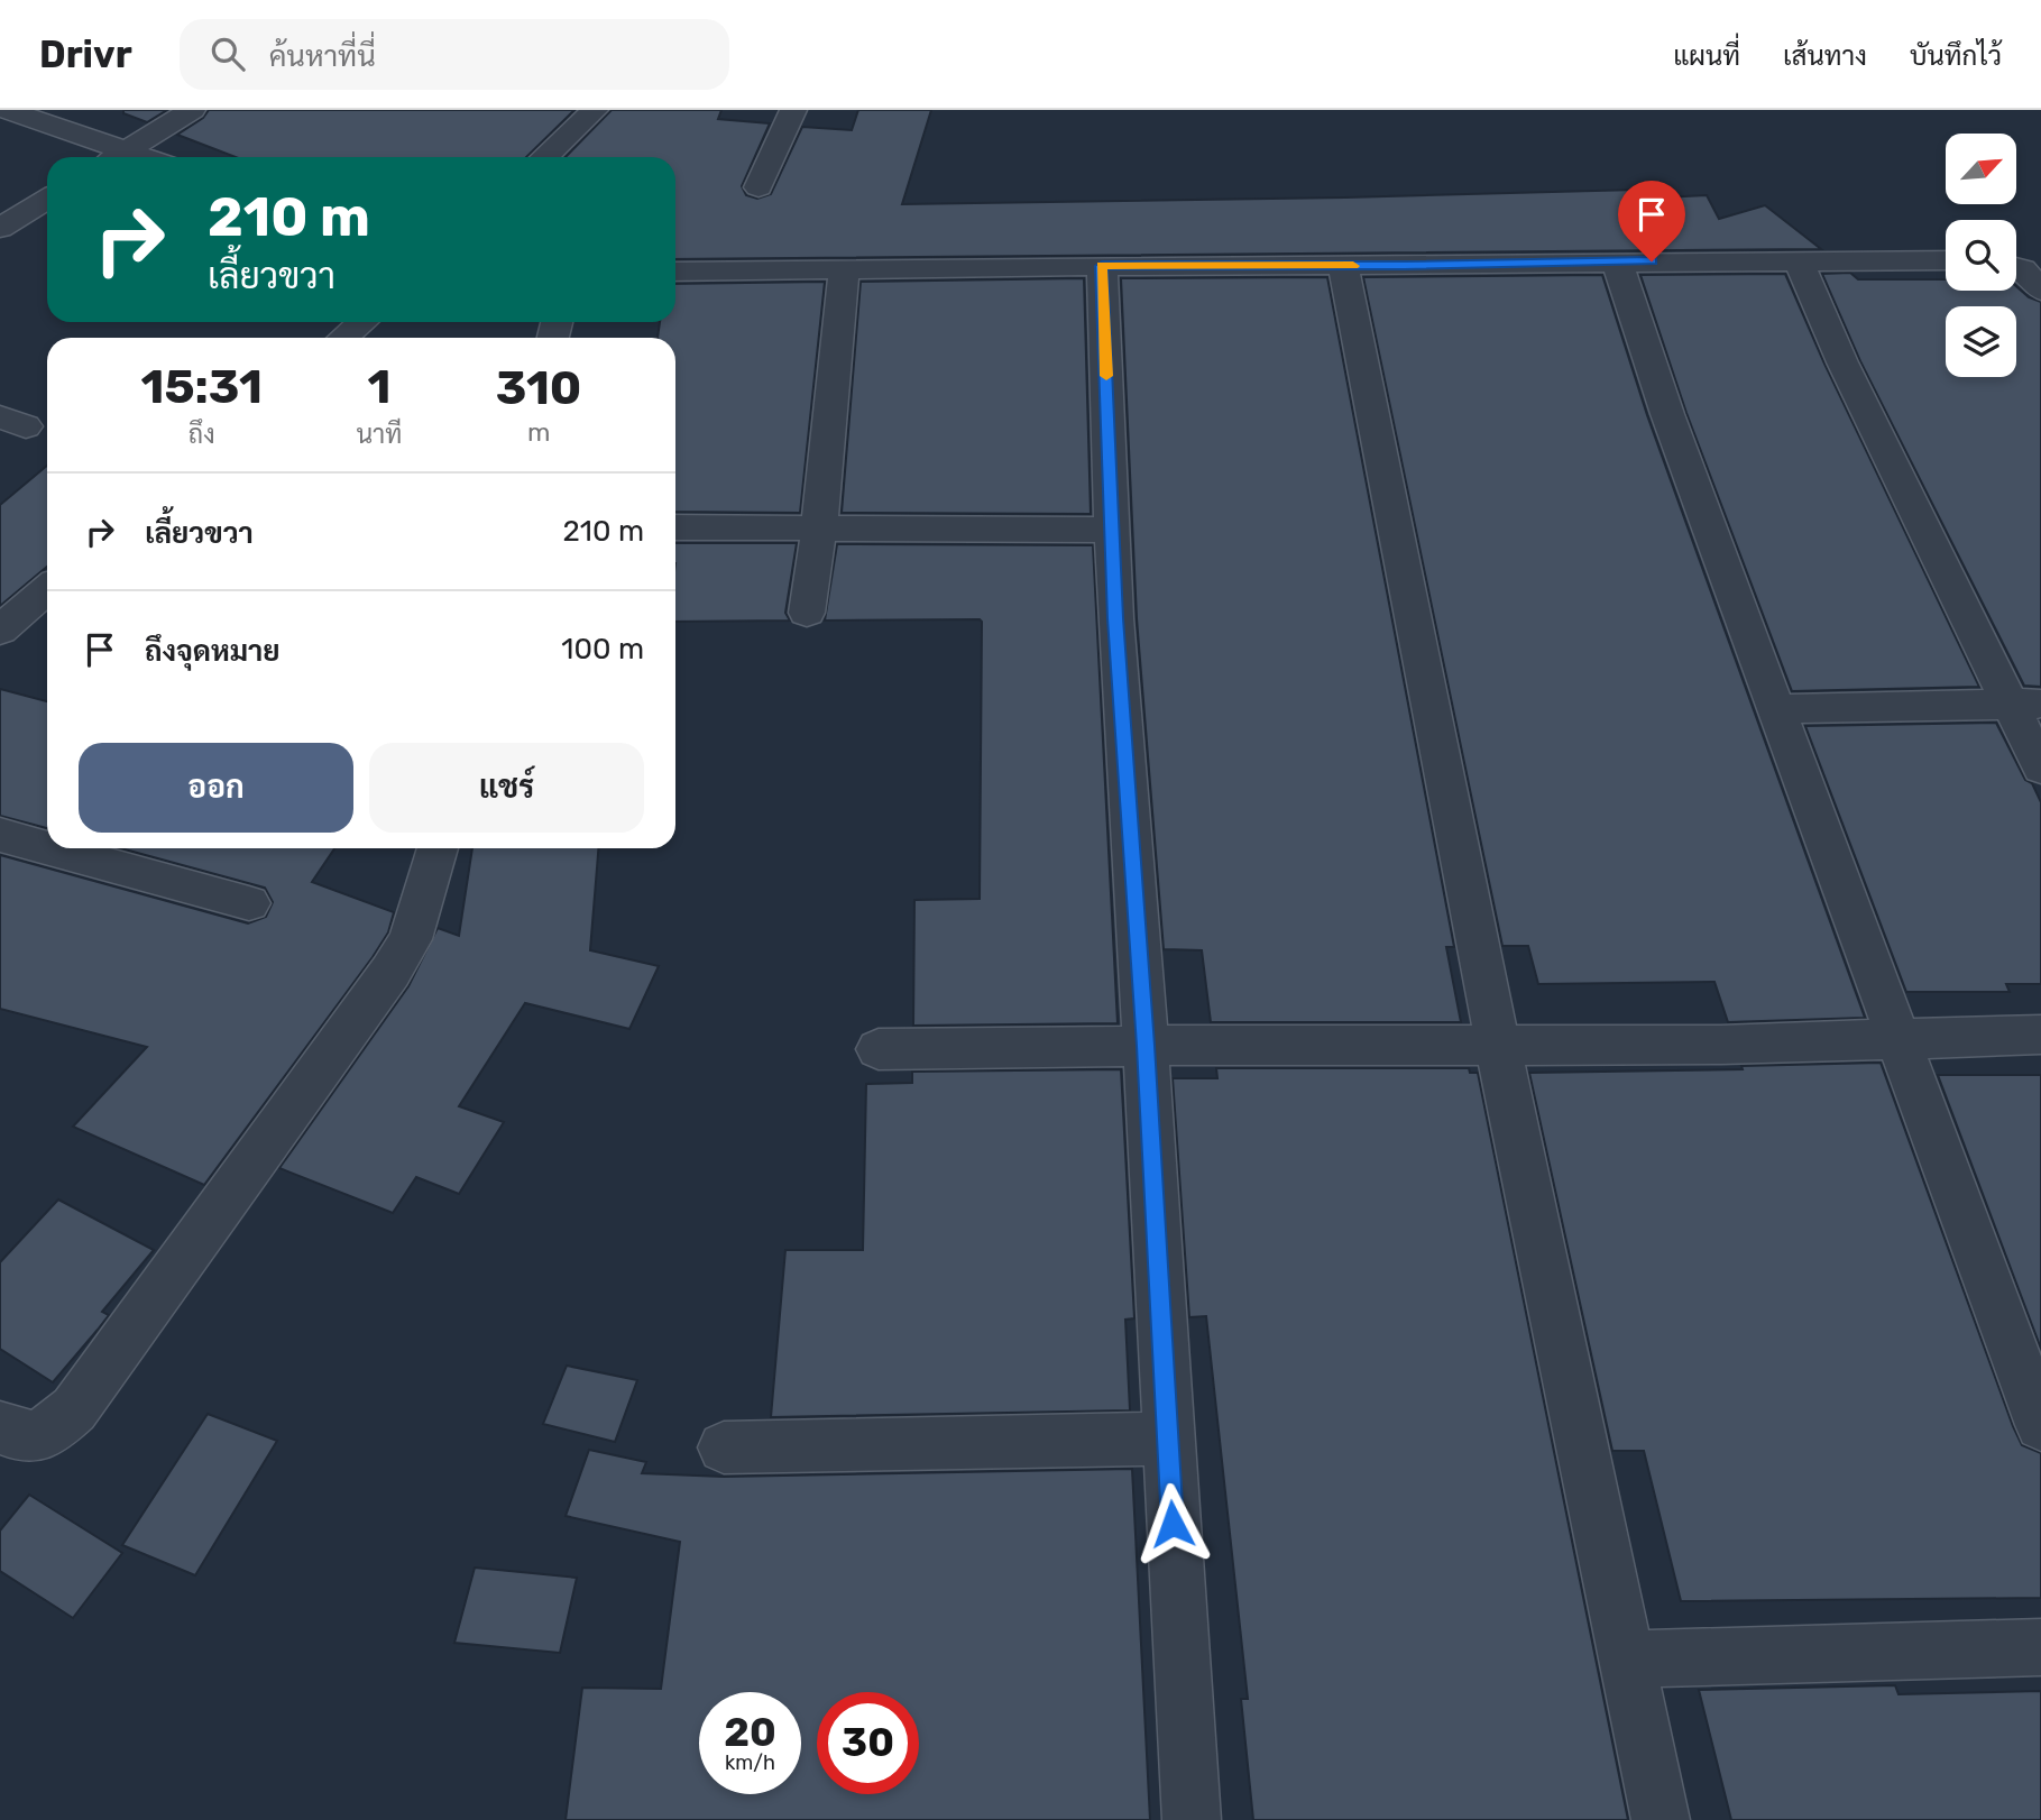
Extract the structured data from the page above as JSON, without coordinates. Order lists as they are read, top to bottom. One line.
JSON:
{"north":"top right","page":{"header":"Drivr","search":"ค้นหาที่นี่","nav":["แผนที่","เส้นทาง","บันทึกไว้"],"turn":["210 m","เลี้ยวขวา"],"eta":["15:31","ถึง","1","นาที","310","m"],"list":[{"name":"เลี้ยวขวา","value":"210 m"},{"name":"ถึงจุดหมาย","value":"100 m"}],"buttons":["ออก","แชร์"],"speed":"20 km/h","limit":"30"}}
